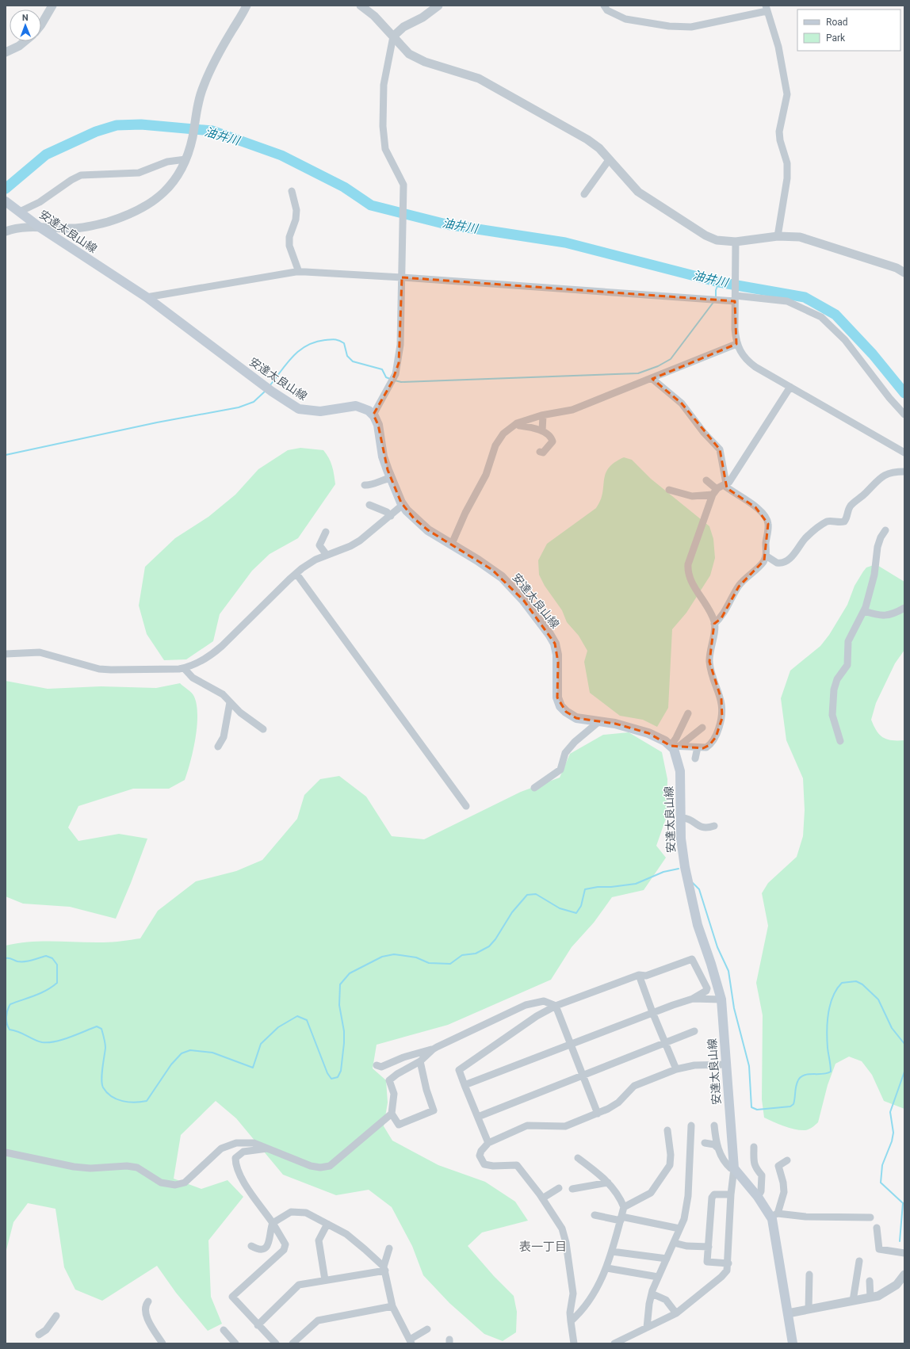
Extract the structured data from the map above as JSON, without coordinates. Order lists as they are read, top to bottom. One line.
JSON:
{"streets":{"main road":["安達太良山線"]},"districts":["表一丁目"],"water":["油井川"],"legend":["Road","Park"],"north":"top"}
